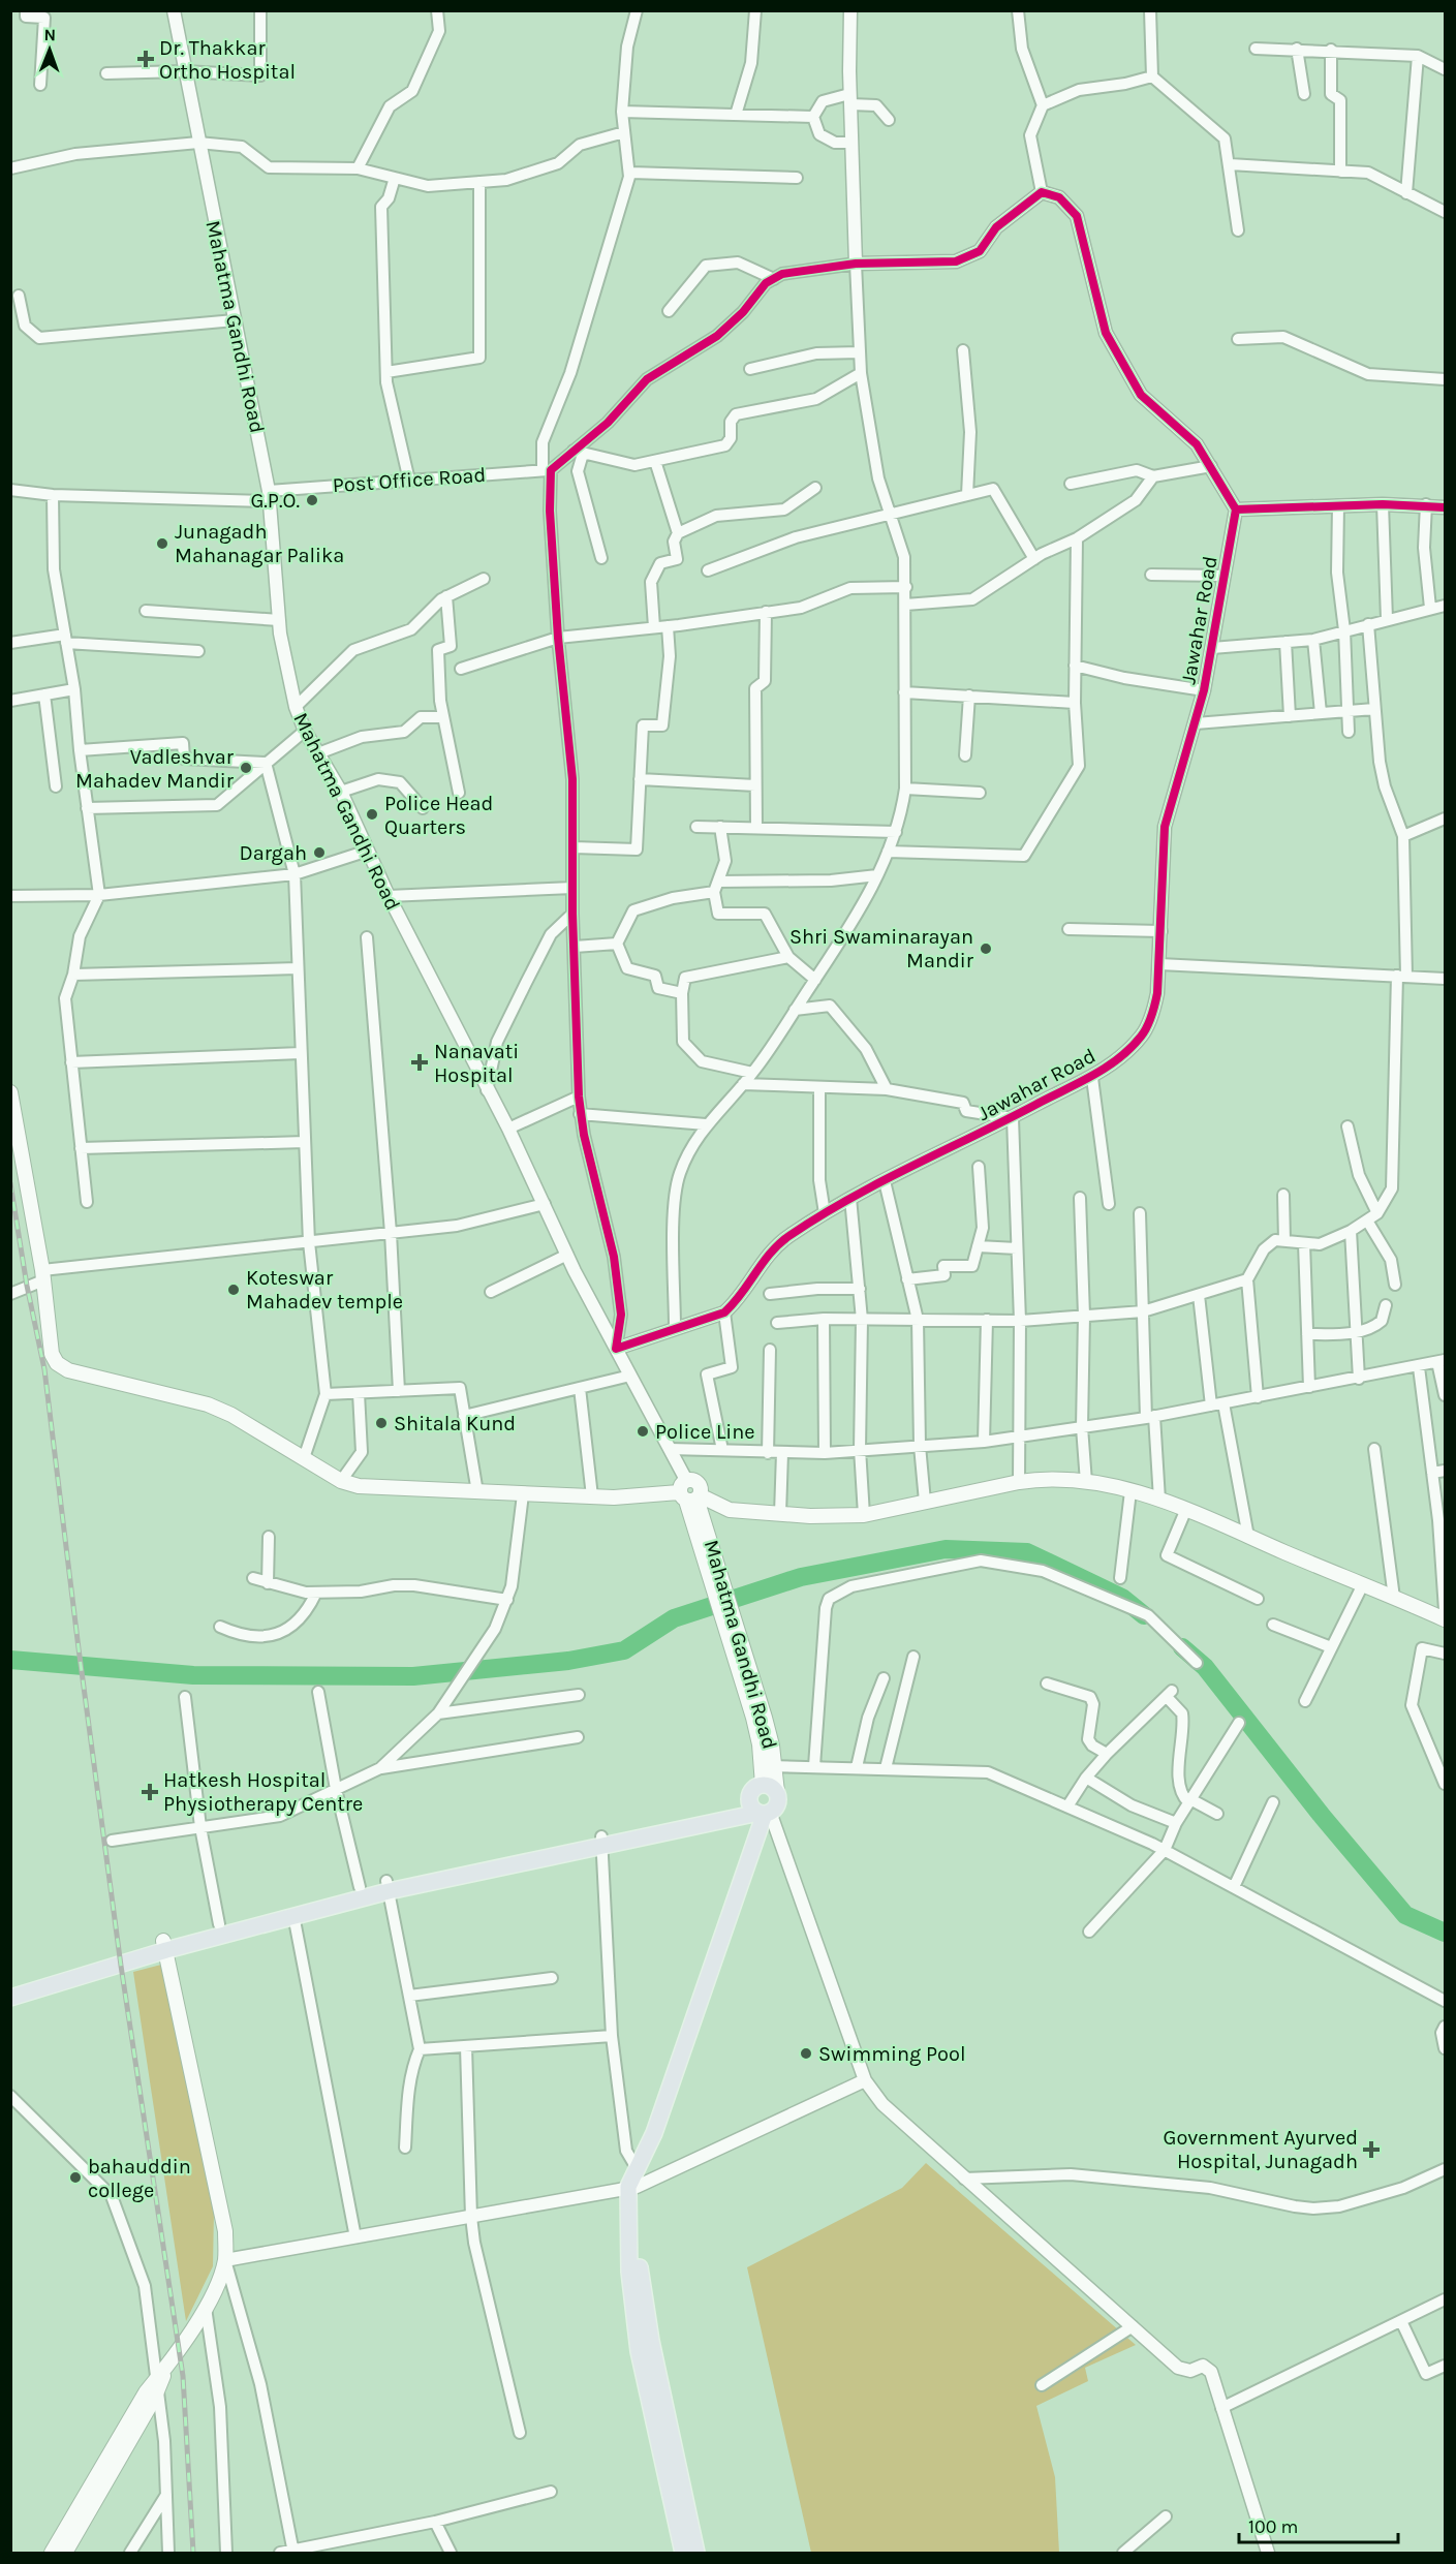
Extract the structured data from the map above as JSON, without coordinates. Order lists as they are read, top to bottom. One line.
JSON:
{"streets":{"main road":["Mahatma Gandhi Road"],"street":["Post Office Road","Jawahar Road"]},"crossings":[["Mahatma Gandhi Road","Post Office Road"]],"places":{"health":["Dr. Thakkar Ortho Hospital","Nanavati Hospital","Hatkesh Hospital Physiotherapy Centre","Government Ayurved Hospital, Junagadh"],"other":["G.P.O.","Junagadh Mahanagar Palika","Vadleshvar Mahadev Mandir","Police Head Quarters","Dargah","Shri Swaminarayan Mandir","Koteswar Mahadev temple","Shitala Kund","Police Line","Swimming Pool","bahauddin college"]},"scale_bar":"100 m","north":"top"}
